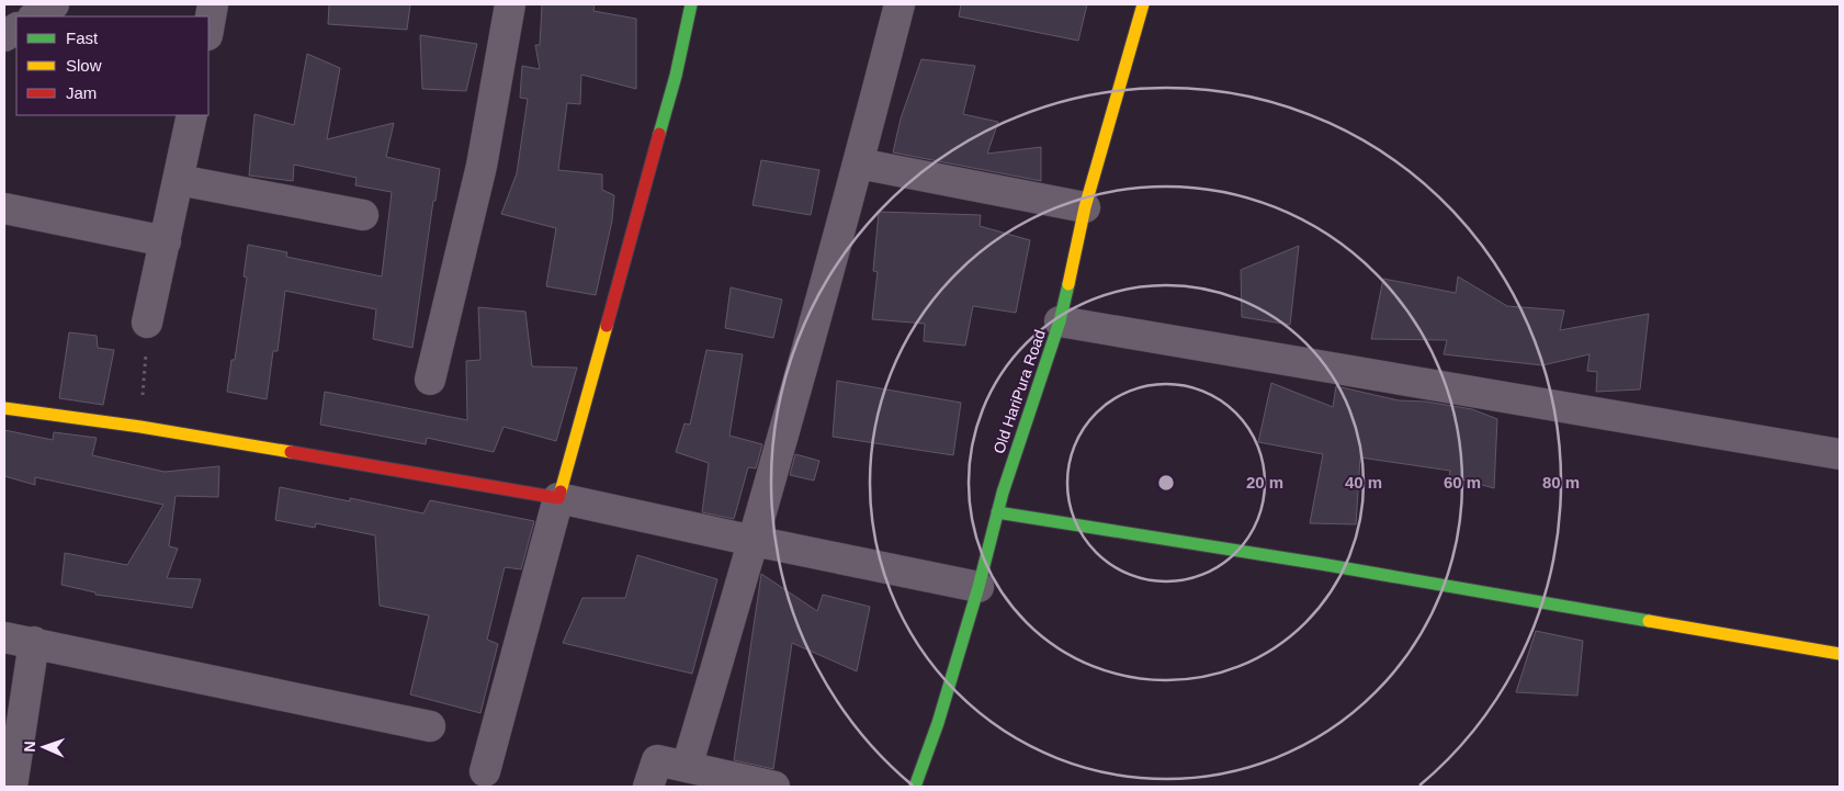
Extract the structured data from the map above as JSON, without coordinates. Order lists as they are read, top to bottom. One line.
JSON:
{"streets":{"street":["Old HariPura Road"]},"legend":["Fast","Slow","Jam"],"north":"left","rings":["20 m","40 m","60 m","80 m"]}
